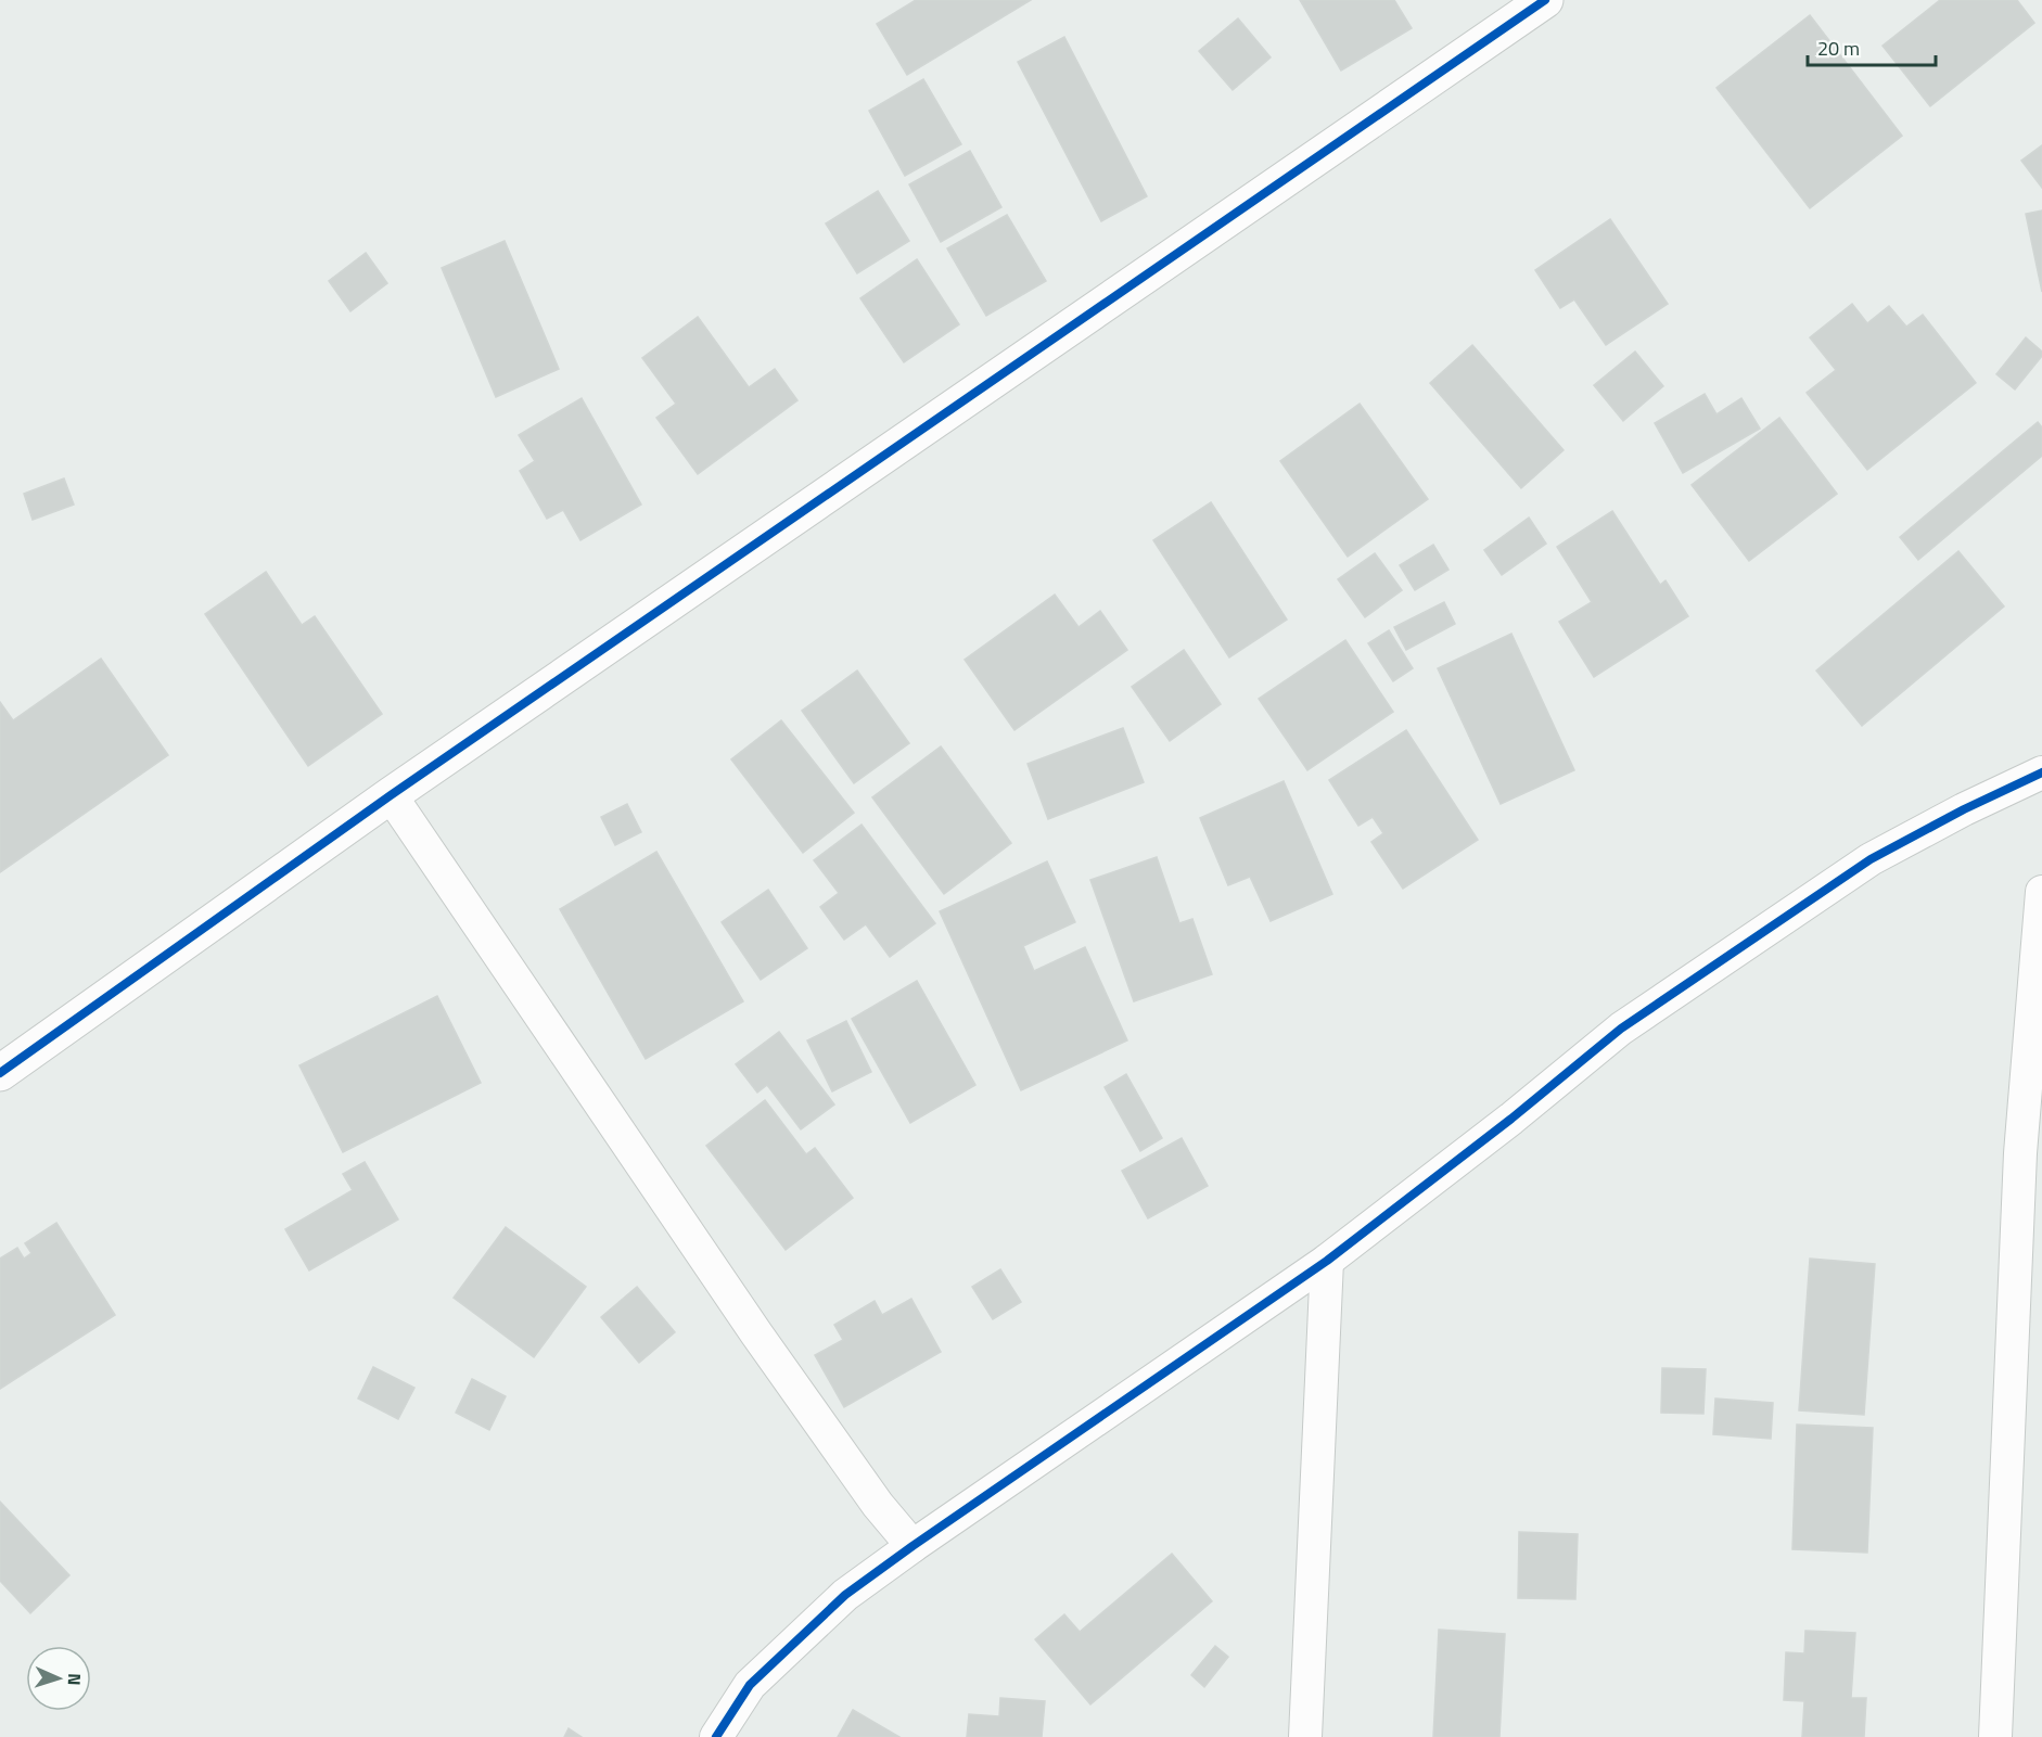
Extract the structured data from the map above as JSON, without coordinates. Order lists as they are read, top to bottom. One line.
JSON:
{"scale_bar":"20 m","north":"right"}
